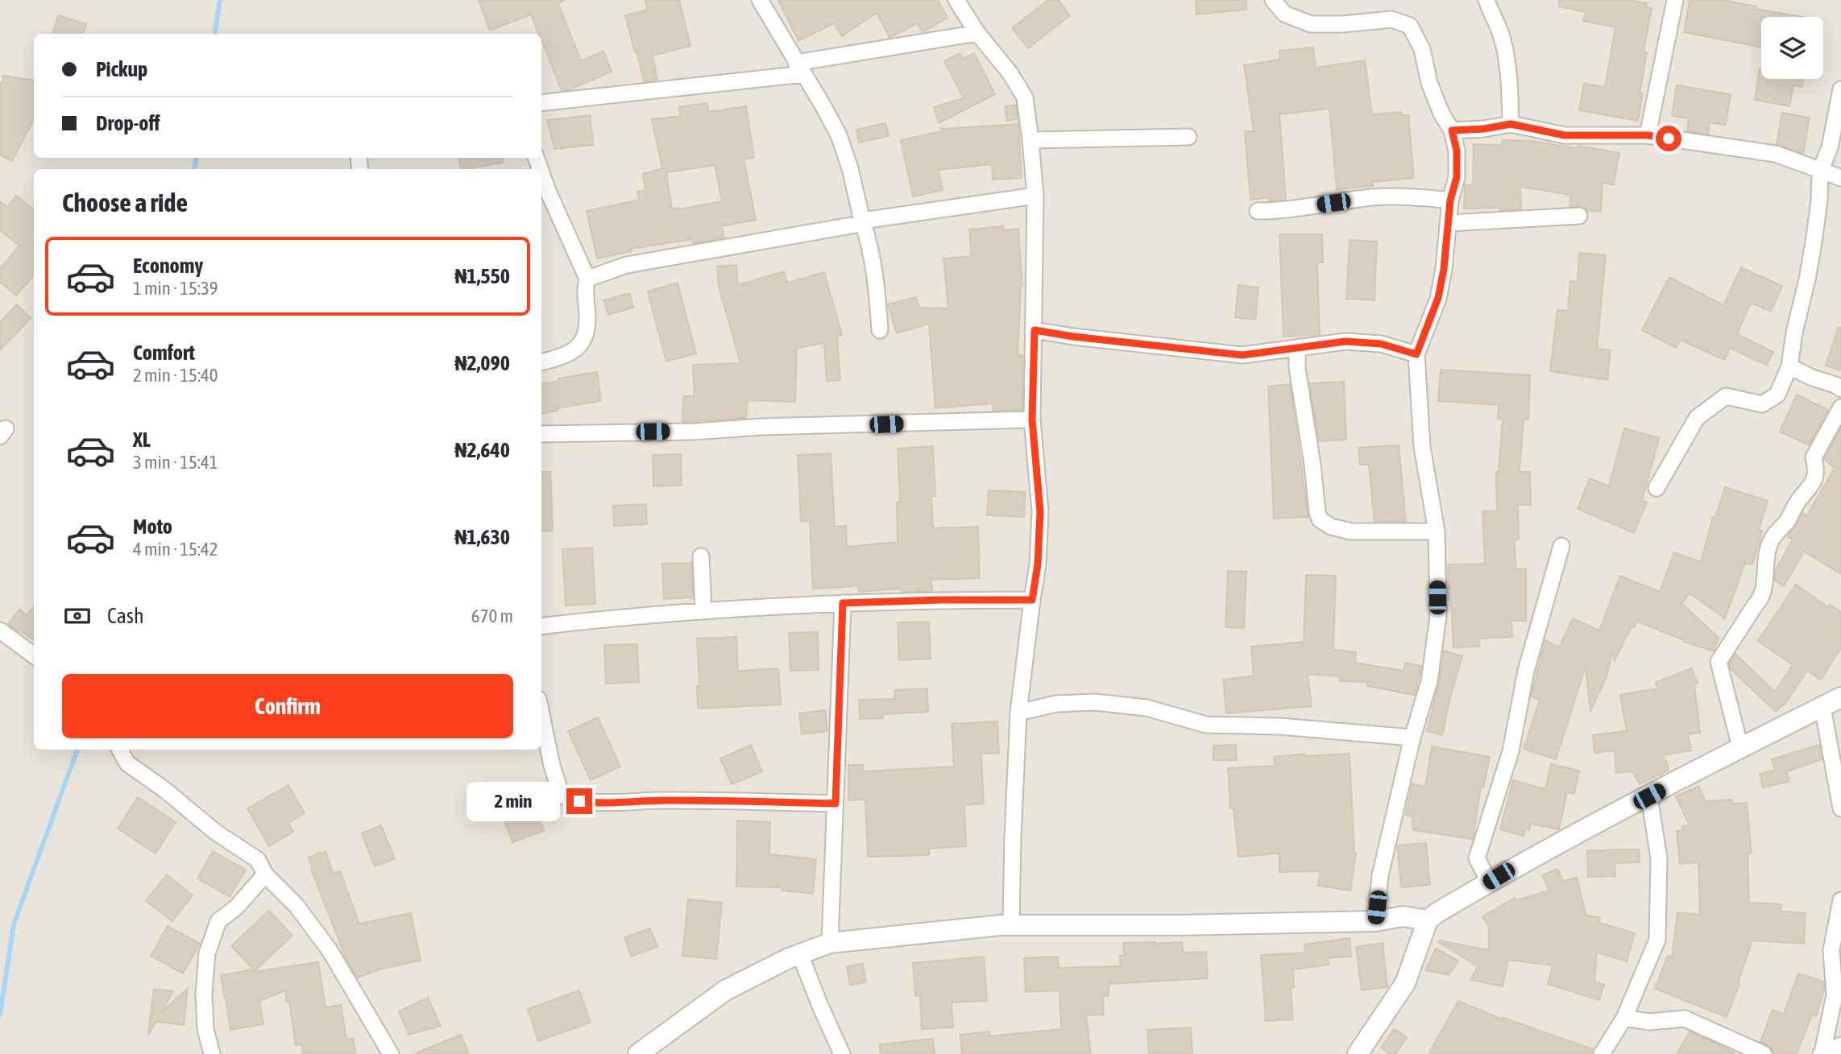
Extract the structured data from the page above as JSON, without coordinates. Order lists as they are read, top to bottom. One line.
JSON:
{"page":{"banner":["Pickup","Drop-off"],"heading":"Choose a ride","list":[{"name":"Economy","note":"1 min · 15:39","value":"₦1,550"},{"name":"Comfort","note":"2 min · 15:40","value":"₦2,090"},{"name":"XL","note":"3 min · 15:41","value":"₦2,640"},{"name":"Moto","note":"4 min · 15:42","value":"₦1,630"}],"pay":["Cash","670 m"],"buttons":"Confirm","bubble":"2 min"}}
